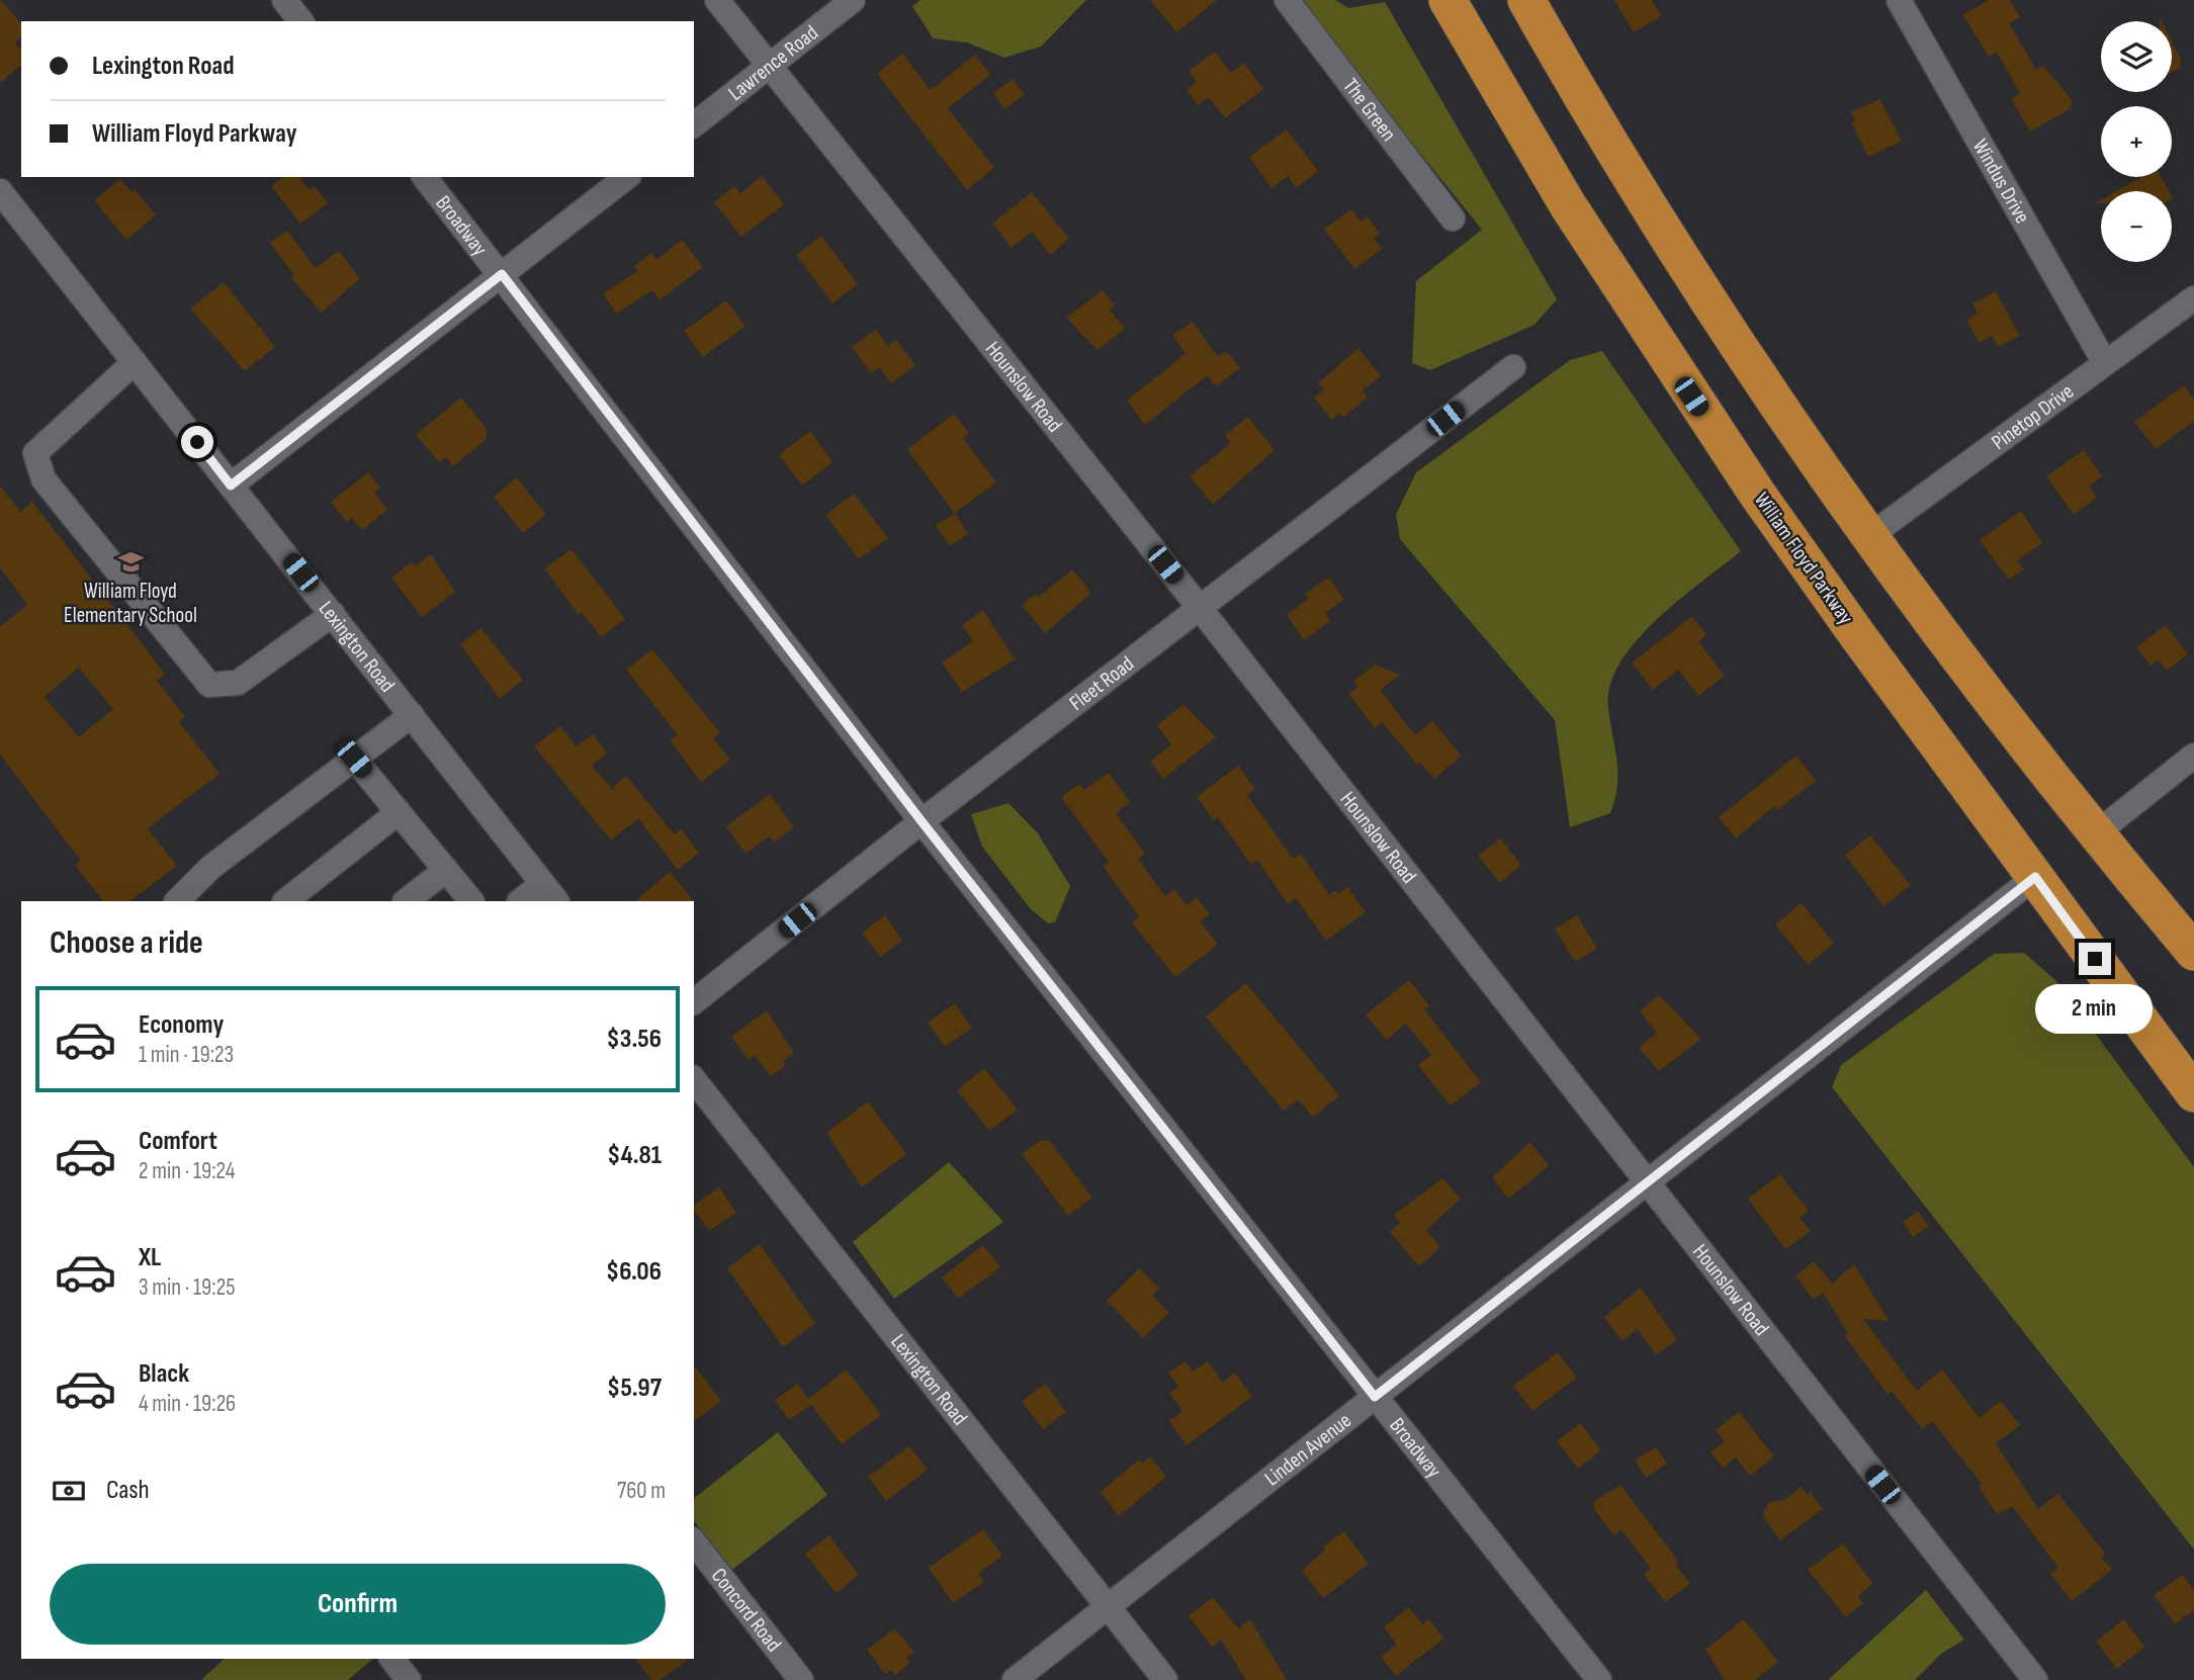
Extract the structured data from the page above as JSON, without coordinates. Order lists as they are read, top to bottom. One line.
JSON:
{"streets":{"highway":["William Floyd Parkway"],"street":["Lawrence Road","The Green","Windus Drive","Broadway","Hounslow Road","Pinetop Drive","Lexington Road","Fleet Road","Linden Avenue","Concord Road"]},"crossings":[["Lawrence Road","Hounslow Road"],["Windus Drive","Pinetop Drive"],["Broadway","Fleet Road"],["Broadway","Linden Avenue"],["Hounslow Road","Fleet Road"],["Hounslow Road","Linden Avenue"],["William Floyd Parkway","Linden Avenue"],["Lexington Road","Linden Avenue"]],"places":{"school or university":["William Floyd Elementary School"]},"page":{"map_buttons":["+","−"],"banner":["Lexington Road","William Floyd Parkway"],"heading":"Choose a ride","bubble":"2 min","list":[{"name":"Economy","note":"1 min · 19:23","value":"$3.56"},{"name":"Comfort","note":"2 min · 19:24","value":"$4.81"},{"name":"XL","note":"3 min · 19:25","value":"$6.06"},{"name":"Black","note":"4 min · 19:26","value":"$5.97"}],"pay":["Cash","760 m"],"buttons":"Confirm"}}
